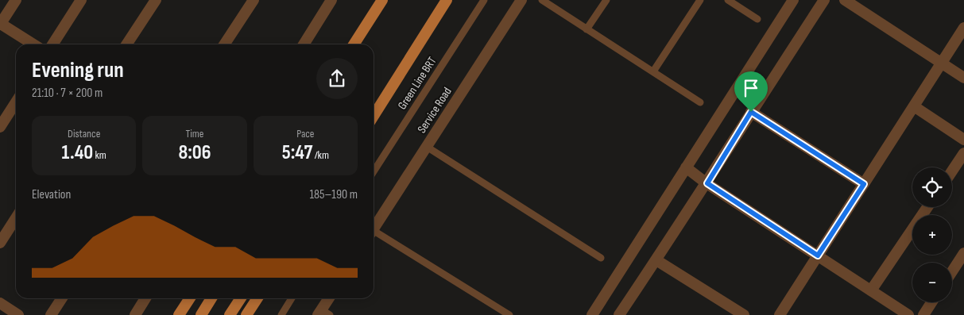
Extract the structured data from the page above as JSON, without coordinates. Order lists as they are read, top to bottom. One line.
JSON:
{"streets":{"street":["Service Road"],"lane":["Green Line BRT"]},"page":{"heading":["Evening run","21:10 · 7 × 200 m"],"stats":[["Distance","1.40 km"],["Time","8:06"],["Pace","5:47 /km"]],"map_buttons":["+","−"],"chart":["Elevation","185–190 m"]}}
